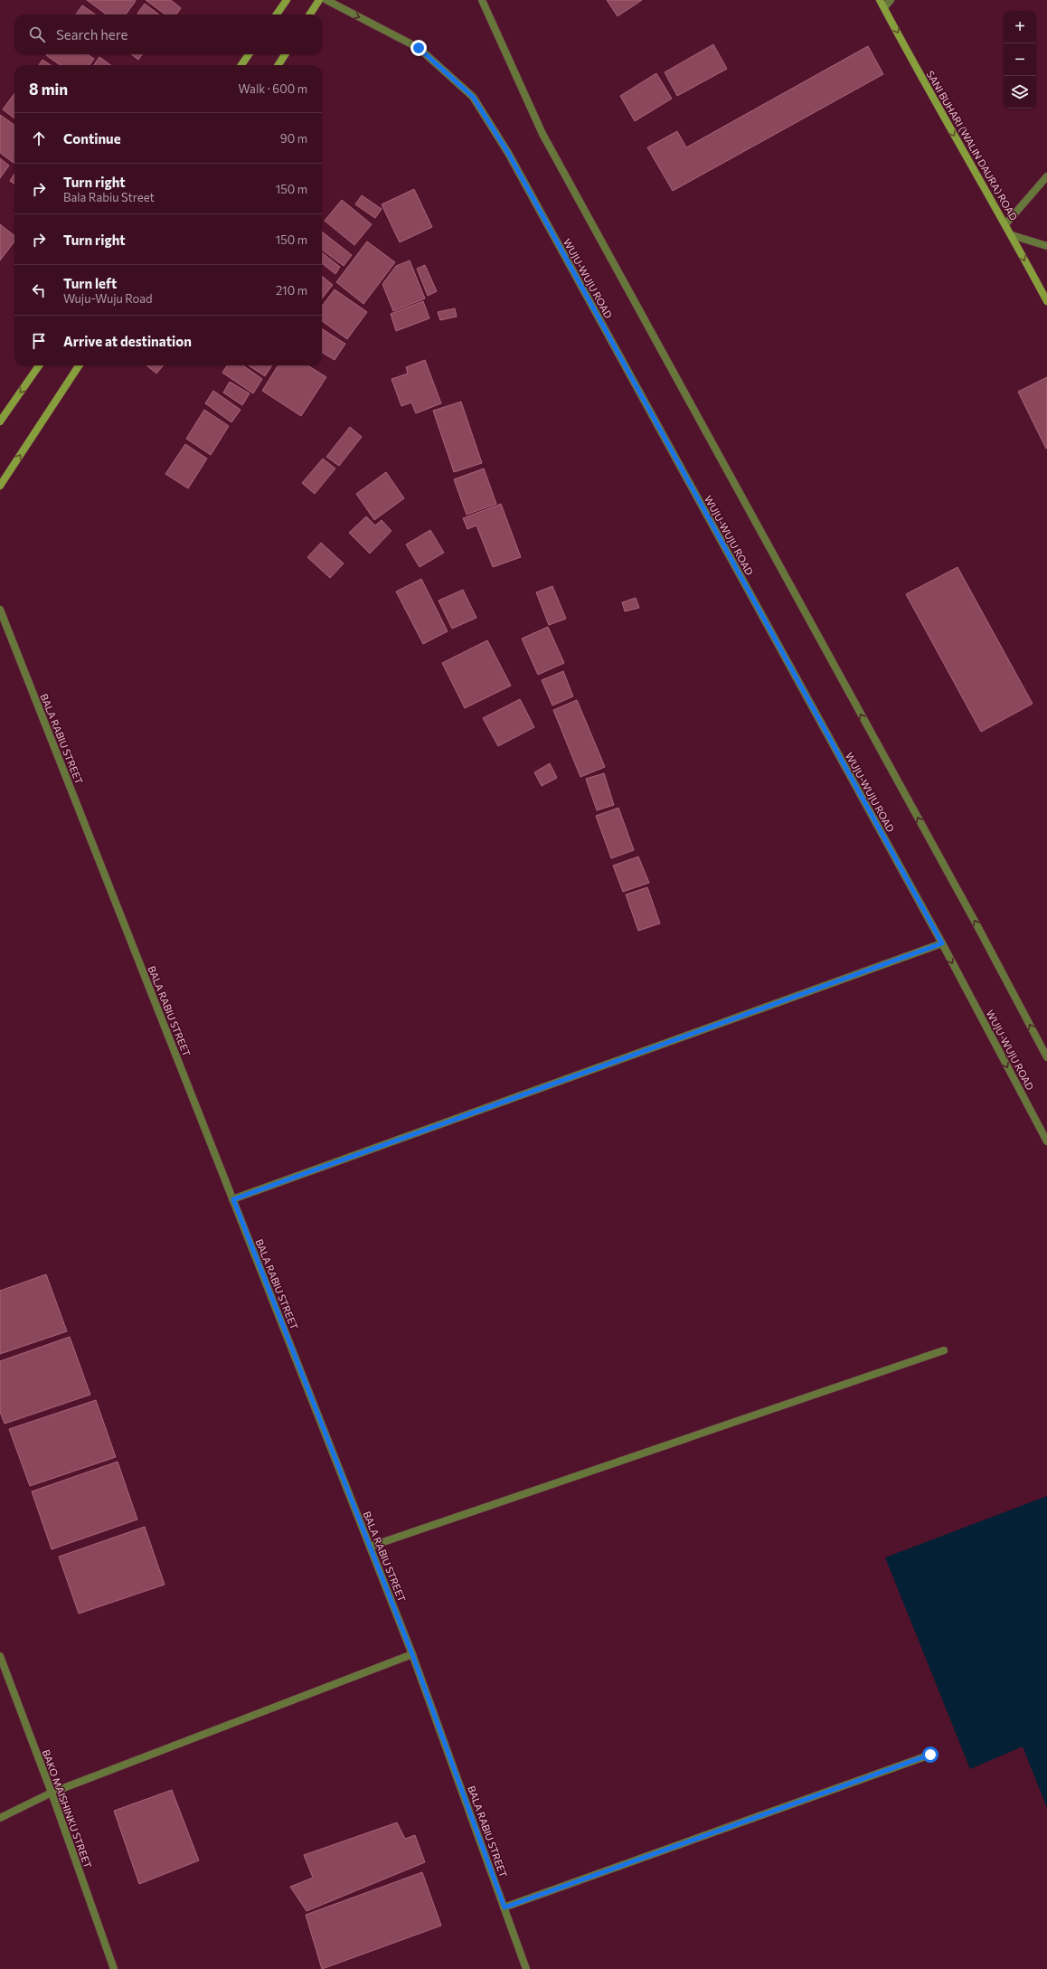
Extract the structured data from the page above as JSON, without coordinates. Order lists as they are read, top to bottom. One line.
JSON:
{"streets":{"street":["SANI BUHARI (WALIN DAURA) ROAD","WUJU-WUJU ROAD","BALA RABIU STREET","BAKO MAISHINKU STREET"]},"one_way":["SANI BUHARI (WALIN DAURA) ROAD"],"page":{"map_buttons":["+","−"],"search":"Search here","heading":["8 min","Walk · 600 m"],"list":[["Continue","90 m"],["Turn right","Bala Rabiu Street","150 m"],["Turn right","150 m"],["Turn left","Wuju-Wuju Road","210 m"],"Arrive at destination"]}}
